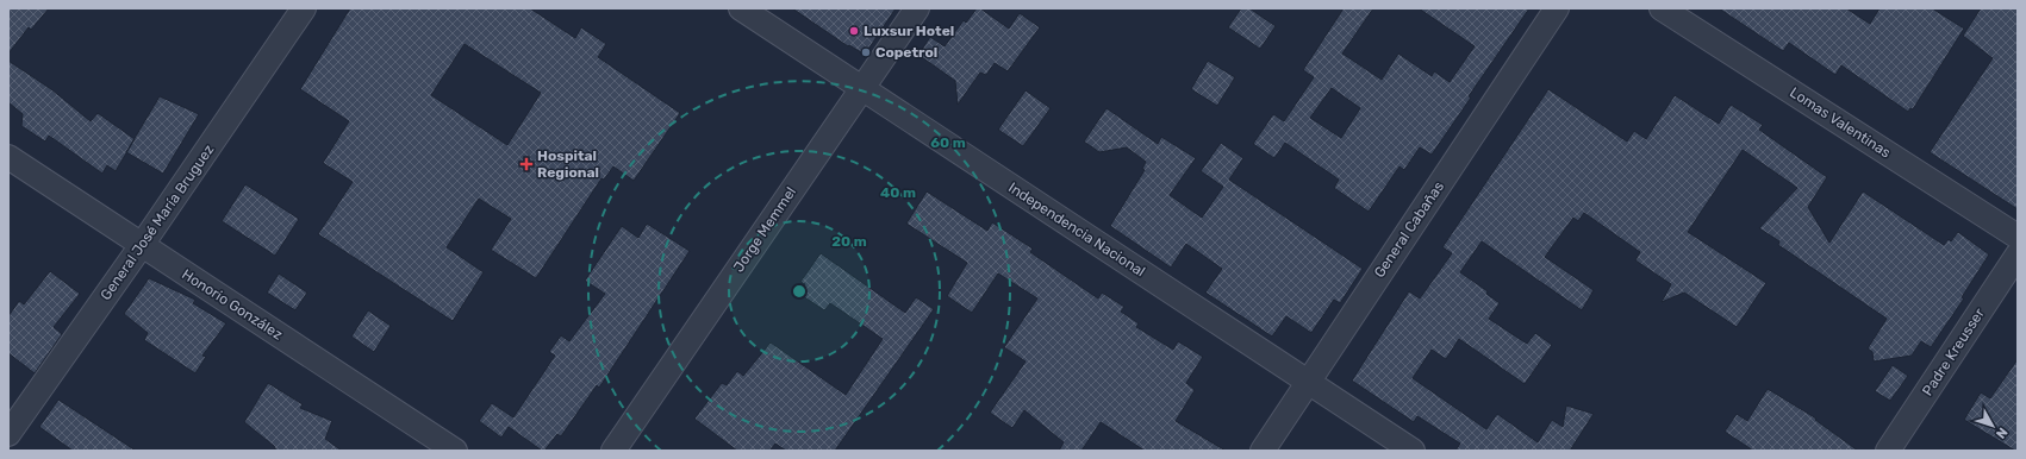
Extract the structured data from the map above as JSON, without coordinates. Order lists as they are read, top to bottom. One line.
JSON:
{"streets":{"street":["Lomas Valentinas","General José María Bruguez","Jorge Memmel","Independencia Nacional","General Cabañas","Honorio González","Padre Kreusser"]},"crossings":[["General José María Bruguez","Honorio González"],["Jorge Memmel","Independencia Nacional"],["Independencia Nacional","General Cabañas"]],"places":{"other":["Luxsur Hotel","Copetrol"],"health":["Hospital Regional"]},"north":"bottom right","rings":["60 m","40 m","20 m"]}
